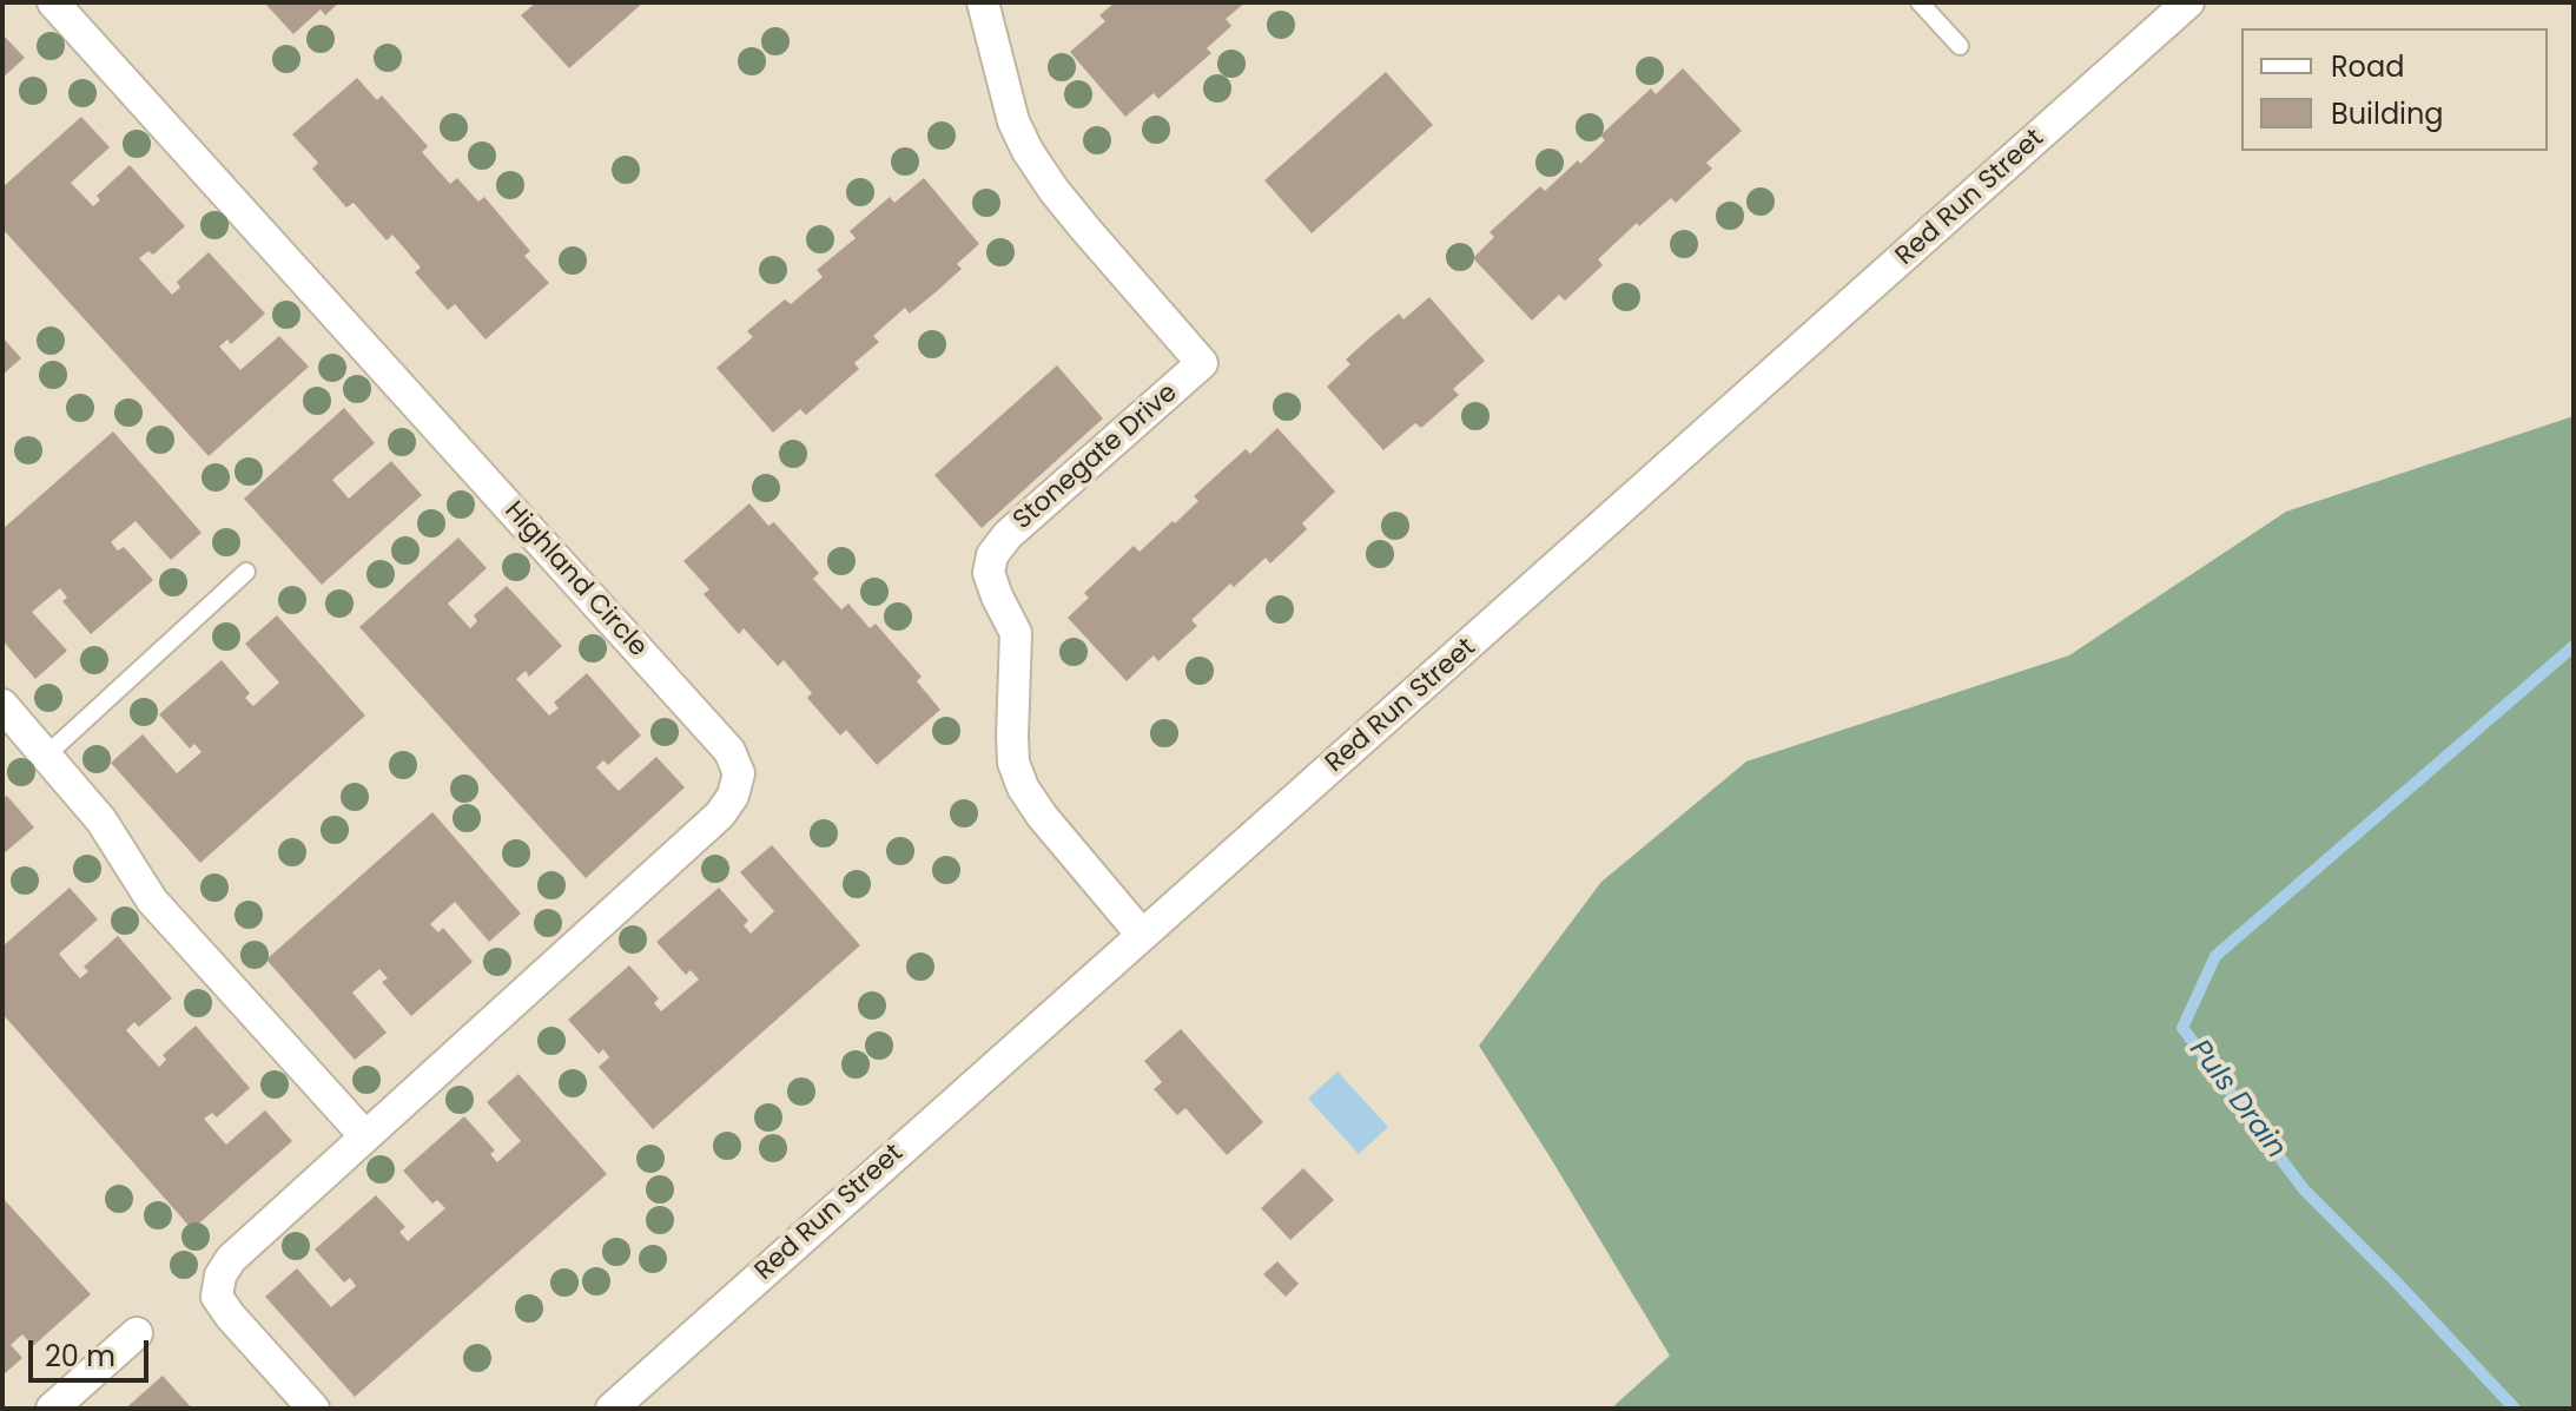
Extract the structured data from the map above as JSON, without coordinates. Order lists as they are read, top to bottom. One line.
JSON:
{"streets":{"street":["Red Run Street","Stonegate Drive","Highland Circle"]},"crossings":[["Red Run Street","Stonegate Drive"]],"water":["Puls Drain"],"legend":["Road","Building"],"scale_bar":"20 m"}
